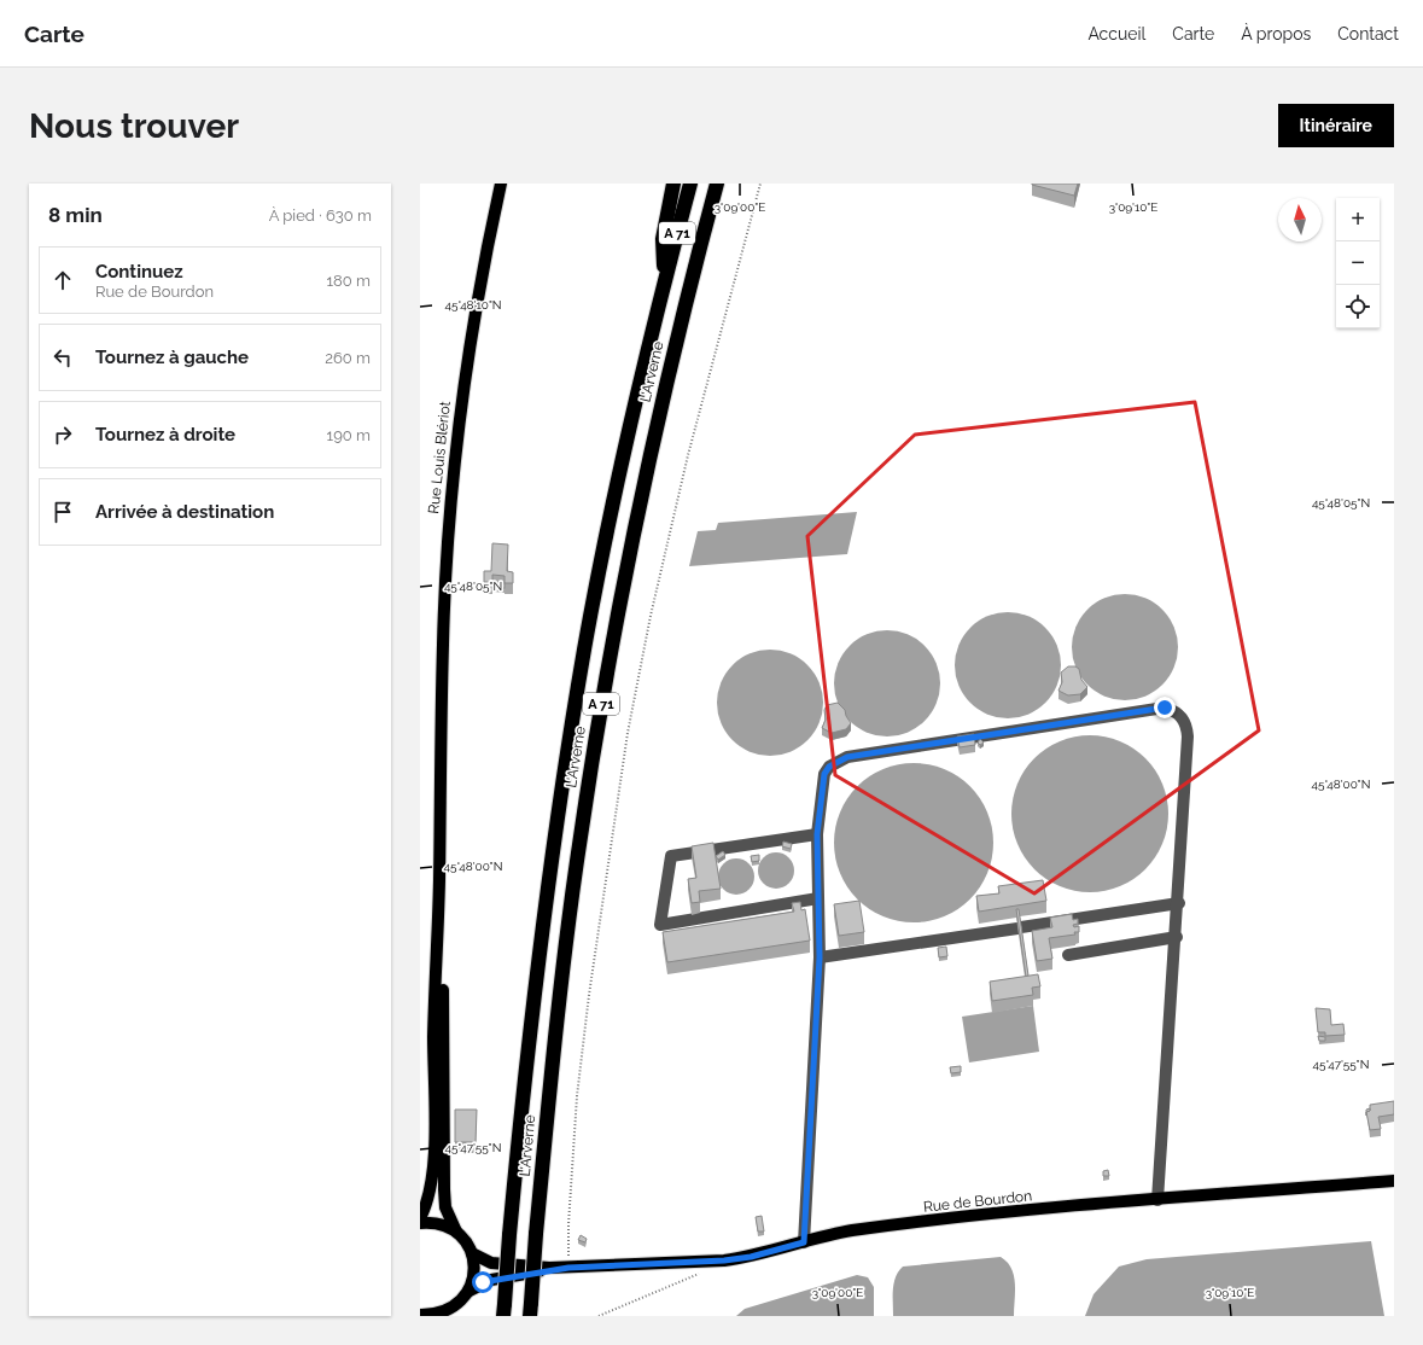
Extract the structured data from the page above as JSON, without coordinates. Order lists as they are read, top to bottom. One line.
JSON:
{"streets":{"highway":["A 71","L'Arverne"],"main road":["Rue Louis Blériot","Rue de Bourdon"]},"crossings":[["Rue Louis Blériot","Rue de Bourdon"]],"north":"top","page":{"header":"Carte","nav":["Accueil","Carte","À propos","Contact"],"buttons":"Itinéraire","title":"Nous trouver","heading":["8 min","À pied · 630 m"],"map_buttons":["+","−"],"list":[["Continuez","Rue de Bourdon","180 m"],["Tournez à gauche","260 m"],["Tournez à droite","190 m"],"Arrivée à destination"]},"coordinates":["3°09'00\"E","3°09'10\"E","45°48'10\"N","45°48'05\"N","45°48'00\"N","45°47'55\"N"]}
